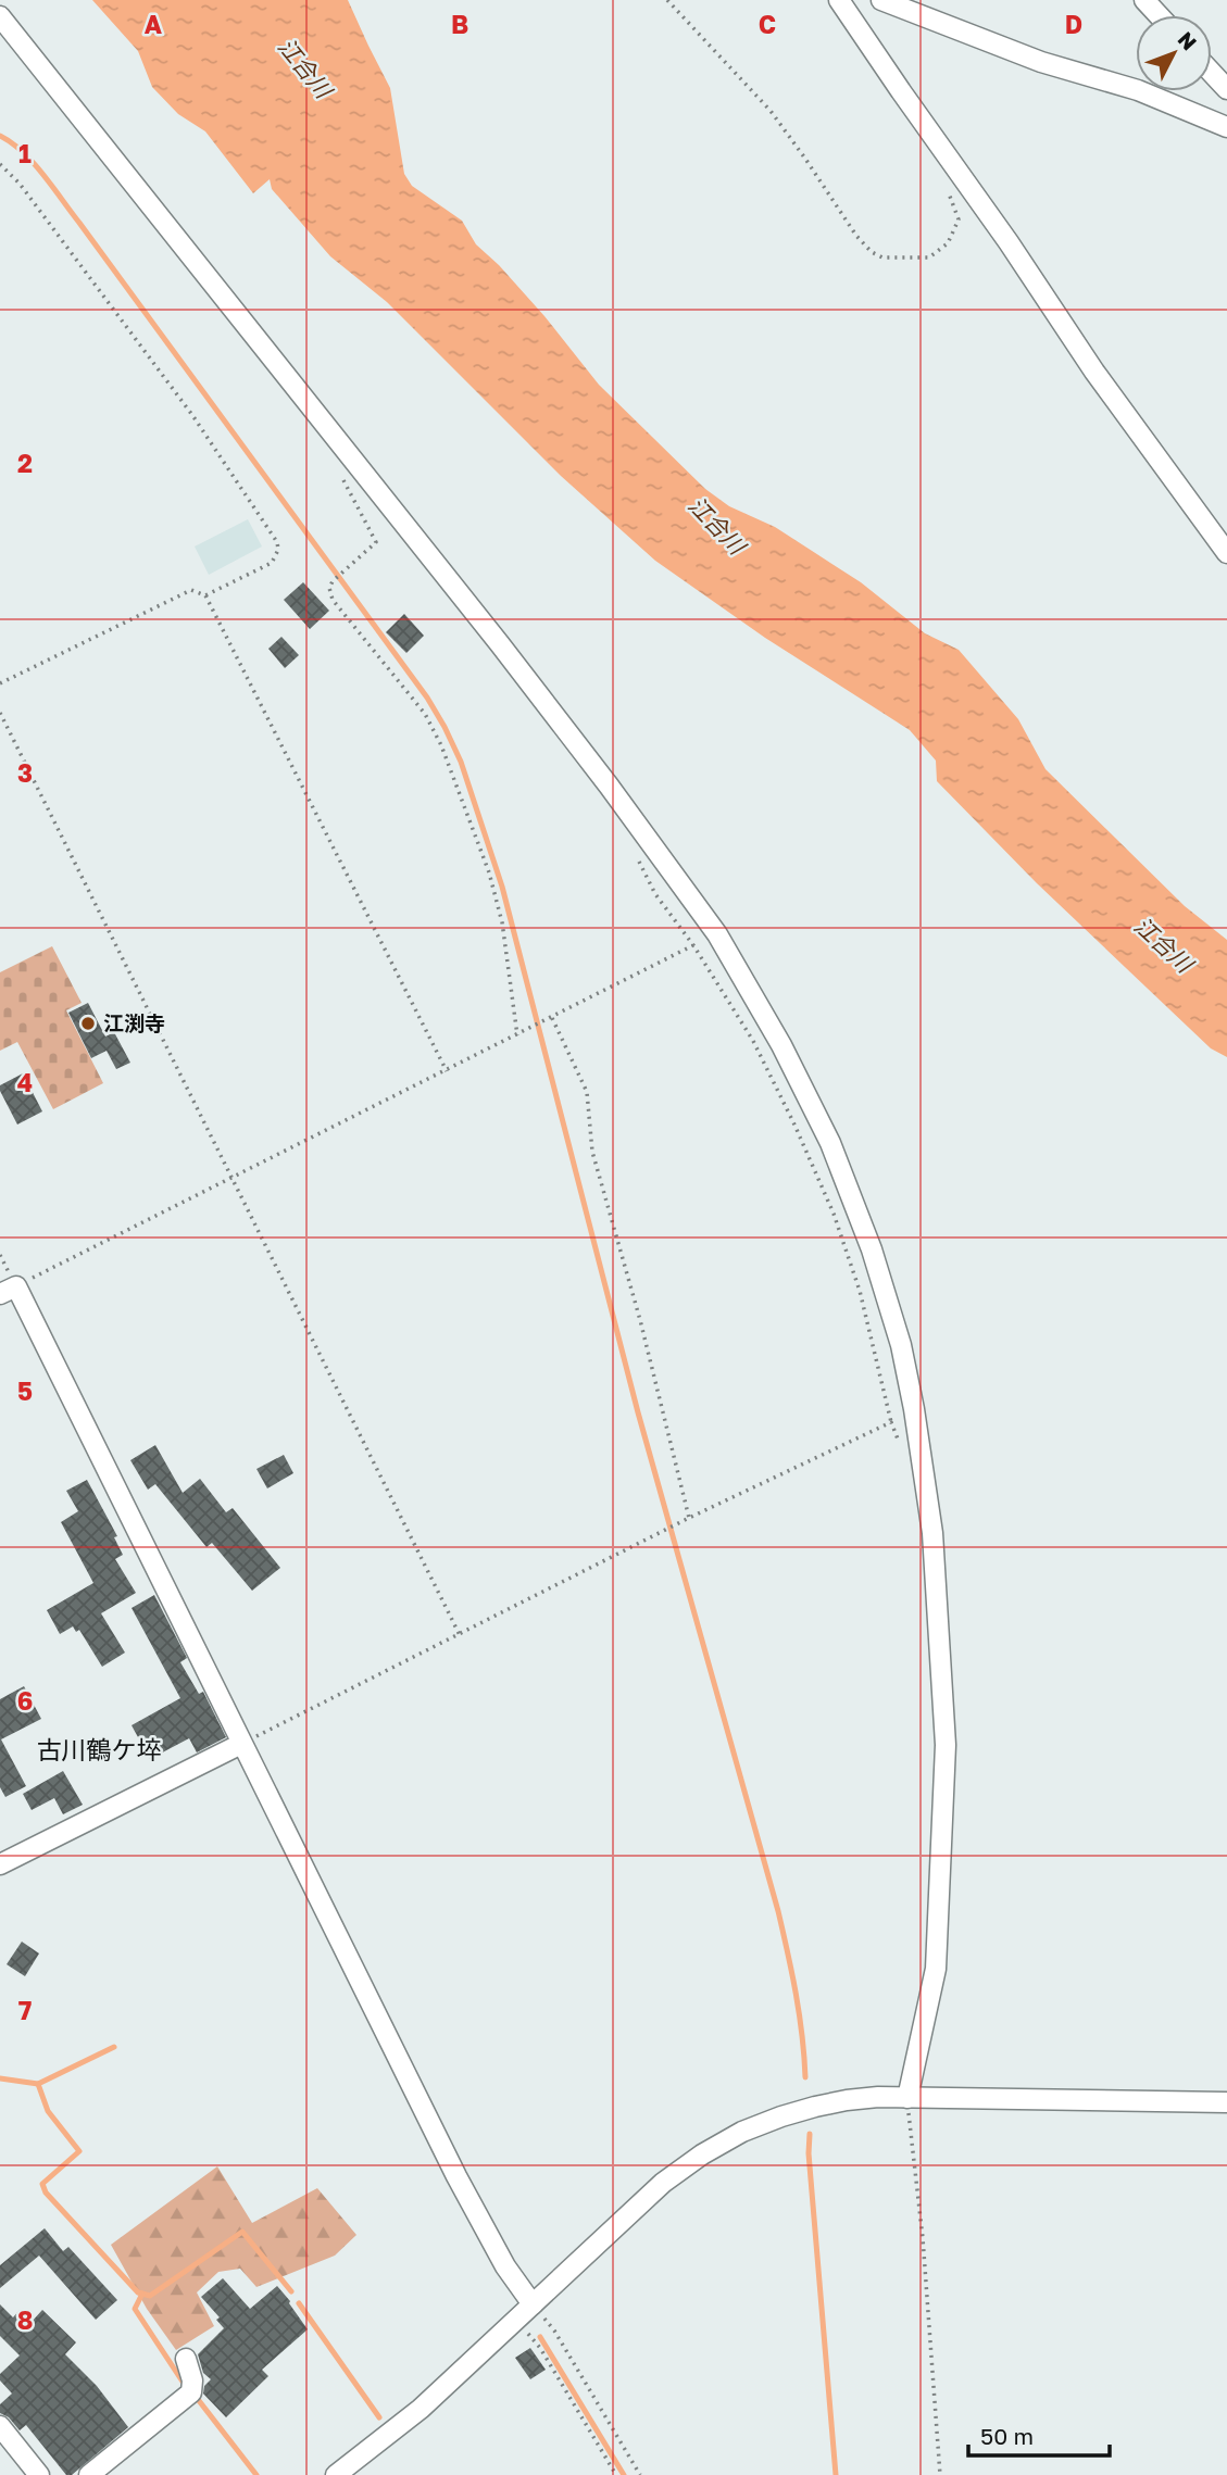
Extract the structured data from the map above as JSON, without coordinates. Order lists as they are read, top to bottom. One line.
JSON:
{"districts":["古川鶴ケ埣"],"water":["江合川"],"places":["江渕寺"],"scale_bar":"50 m","north":"top right","grid":{"columns":["A","B","C","D"],"rows":["1","2","3","4","5","6","7","8"]}}
